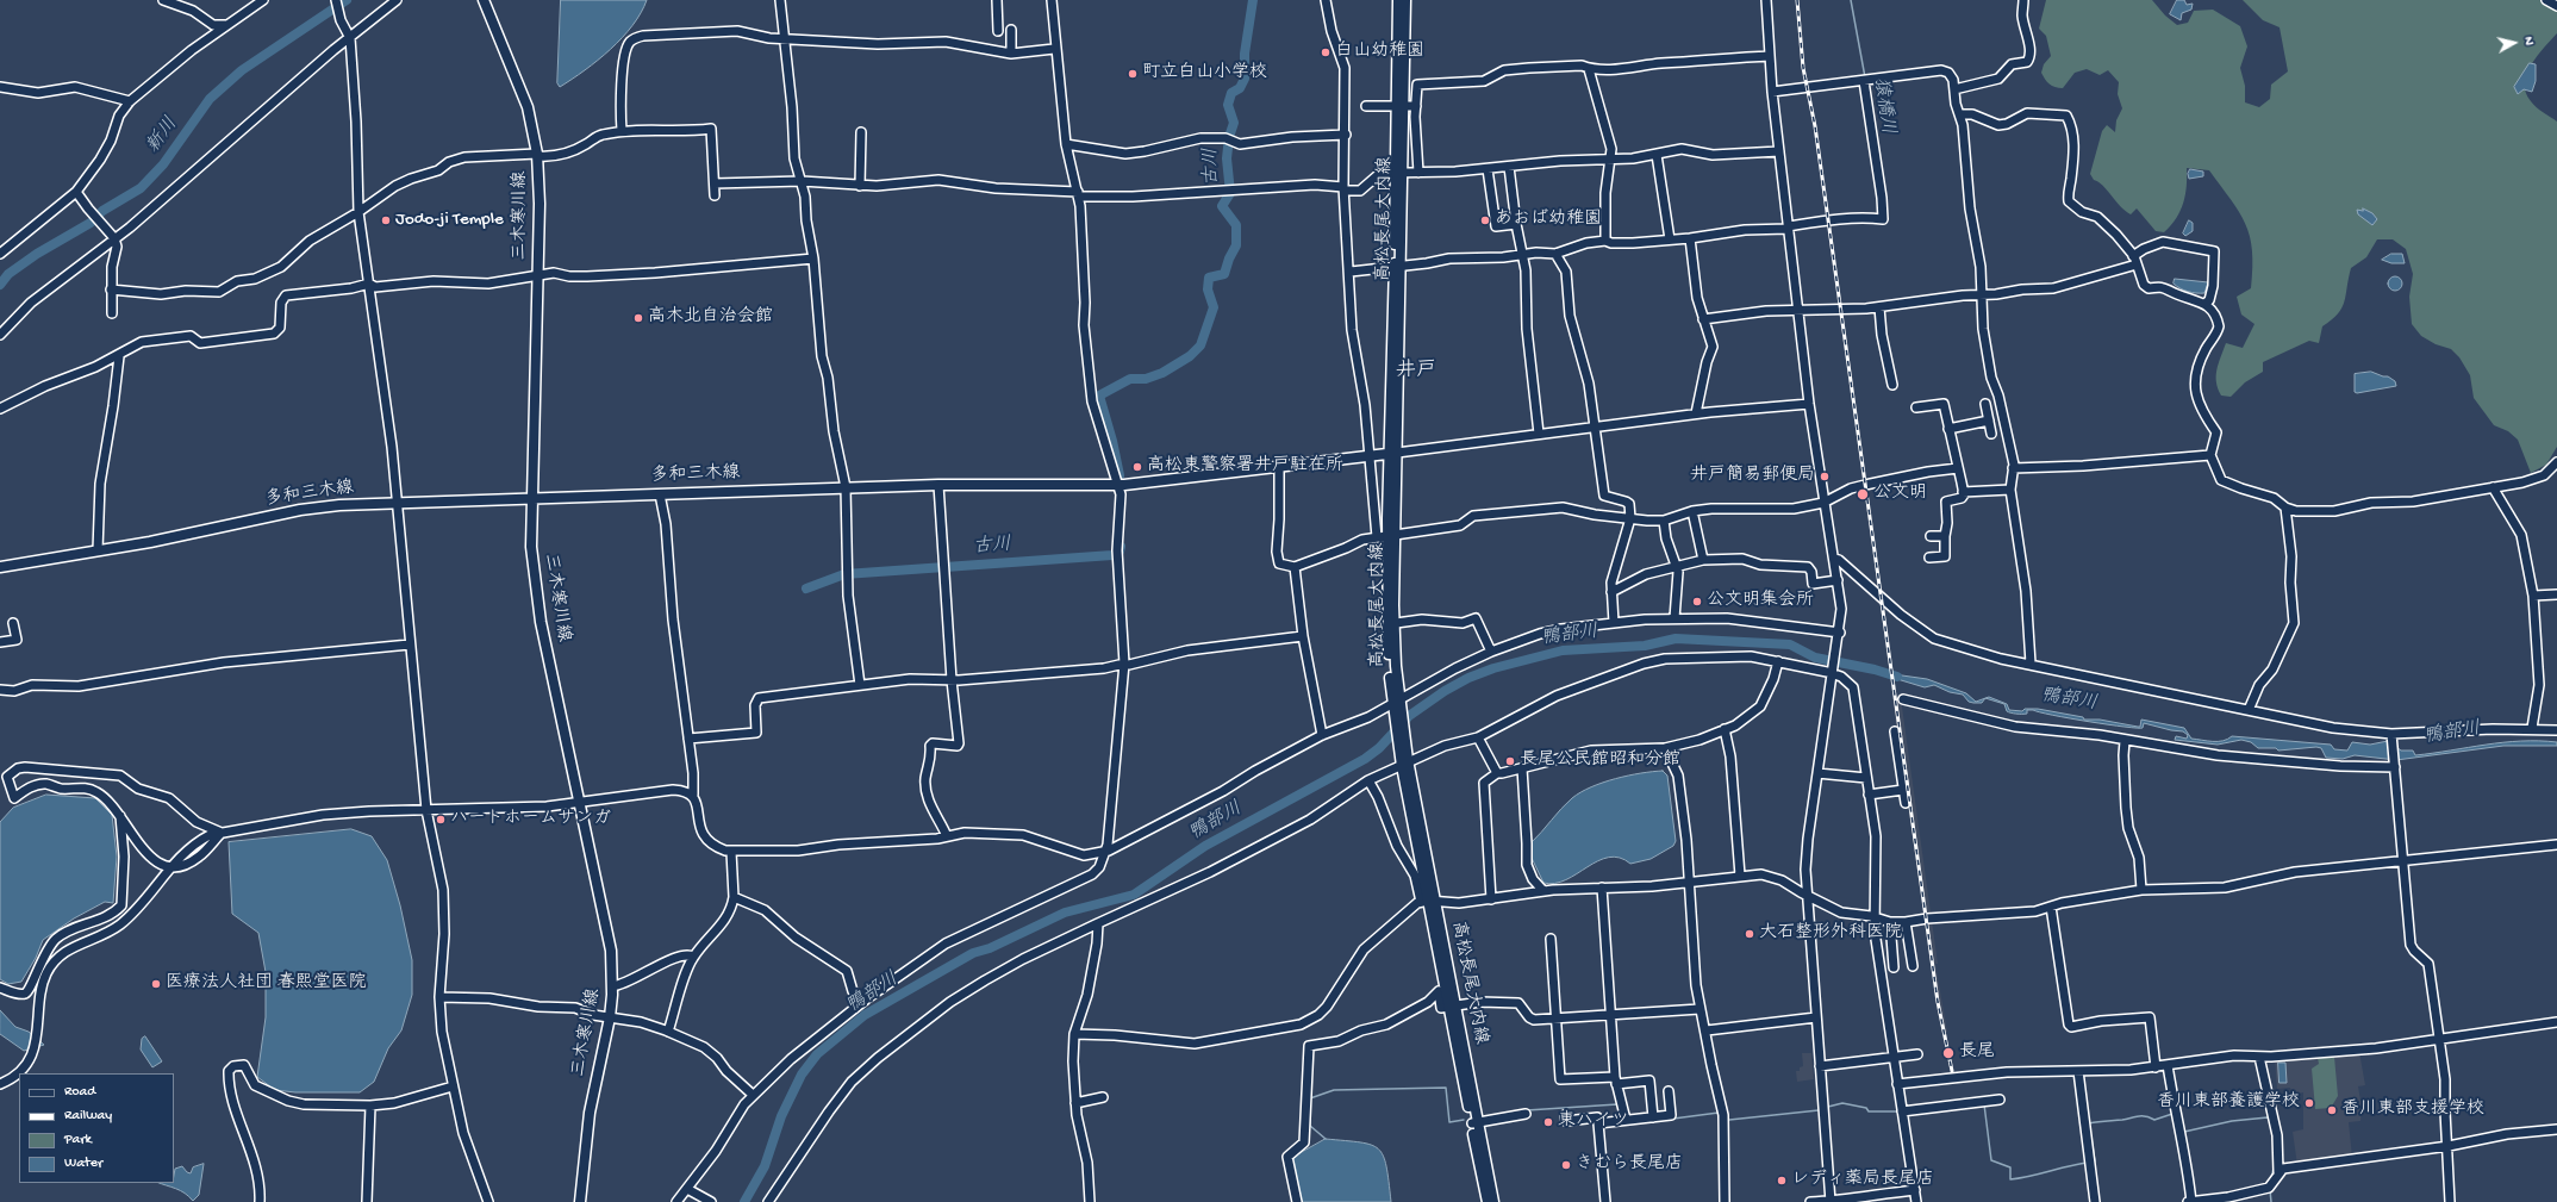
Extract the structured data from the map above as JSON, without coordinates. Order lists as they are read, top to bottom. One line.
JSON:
{"streets":{"main road":["三木寒川線","高松長尾大内線","多和三木線"]},"crossings":[["三木寒川線","多和三木線"],["高松長尾大内線","多和三木線"]],"districts":["井戸"],"water":["猿橋川","新川","古川","鴨部川"],"places":["白山幼稚園","町立白山小学校","Jodo-ji Temple","あおば幼稚園","高木北自治会館","高松東警察署井戸駐在所","井戸簡易郵便局","公文明","公文明集会所","長尾公民館昭和分館","ハートホームサンガ","大石整形外科医院","医療法人社団 春熙堂医院","長尾","香川東部養護学校","香川東部支援学校","東ハイツ","きむら長尾店","レディ薬局長尾店"],"legend":["Road","Railway","Park","Water"],"north":"right"}
